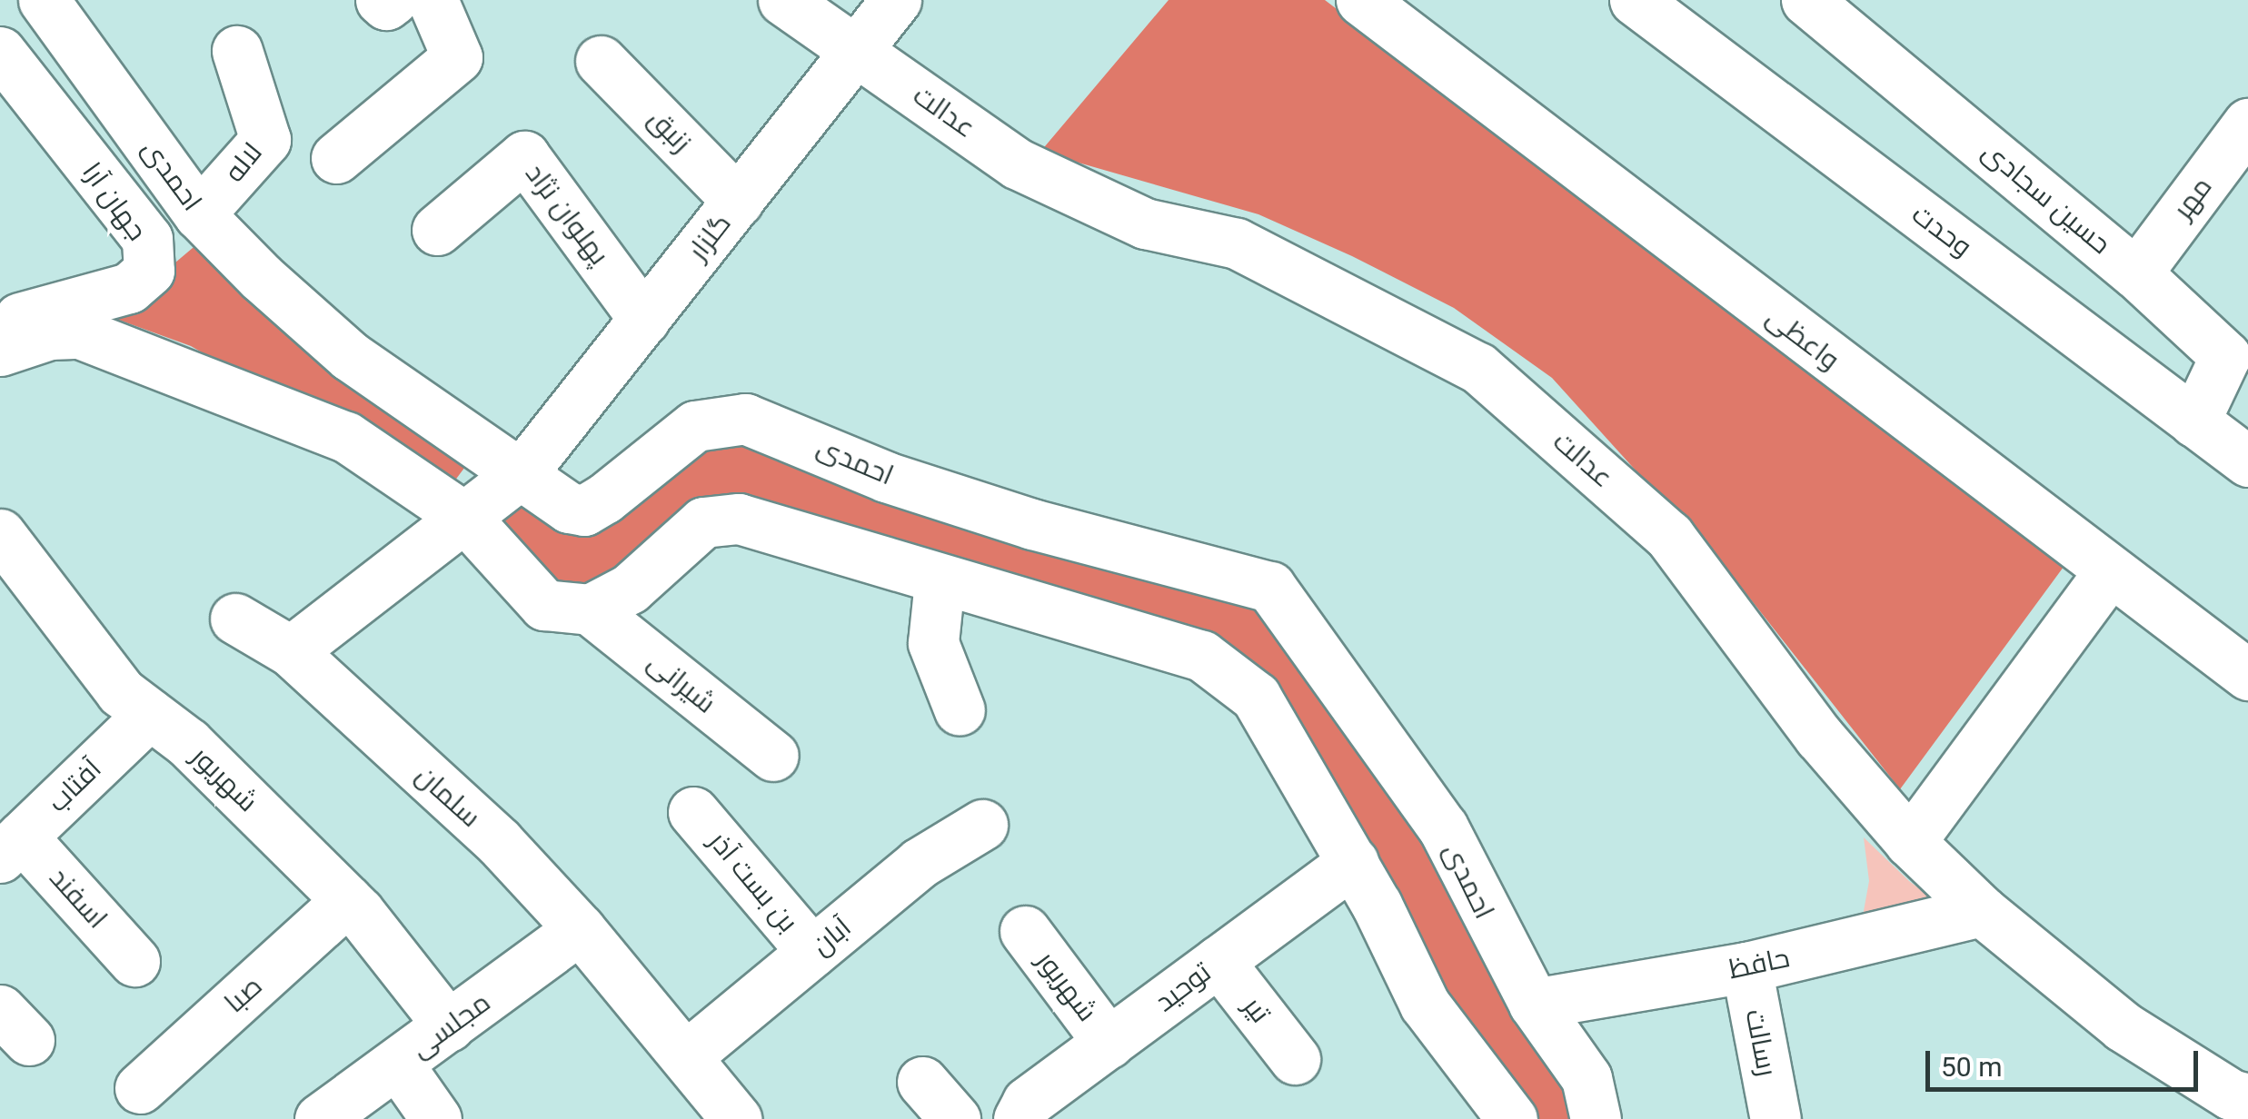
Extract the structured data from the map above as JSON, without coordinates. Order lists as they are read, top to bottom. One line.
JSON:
{"streets":{"street":["عدالت","زنبق","لاله","احمدی","حسین سجادی","مهر","جهان آرا","پهلوان نژاد","وحدت","گلزار","واعظی","شیرانی","شهریور","آفتاب","سلمان","بن بست آذر","اسفند","آبان","حافظ","توحید","صبا","تیر","مجلسی","رسالت"]},"crossings":[["عدالت","گلزار"],["عدالت","حافظ"],["زنبق","گلزار"],["لاله","احمدی"],["احمدی","گلزار"],["احمدی","حافظ"],["حسین سجادی","مهر"],["حسین سجادی","وحدت"],["پهلوان نژاد","گلزار"],["شهریور","آفتاب"],["شهریور","توحید"],["شهریور","صبا"],["شهریور","مجلسی"],["آفتاب","اسفند"],["سلمان","آبان"],["سلمان","مجلسی"],["بن بست آذر","آبان"],["حافظ","رسالت"],["توحید","تیر"]],"scale_bar":"50 m"}
